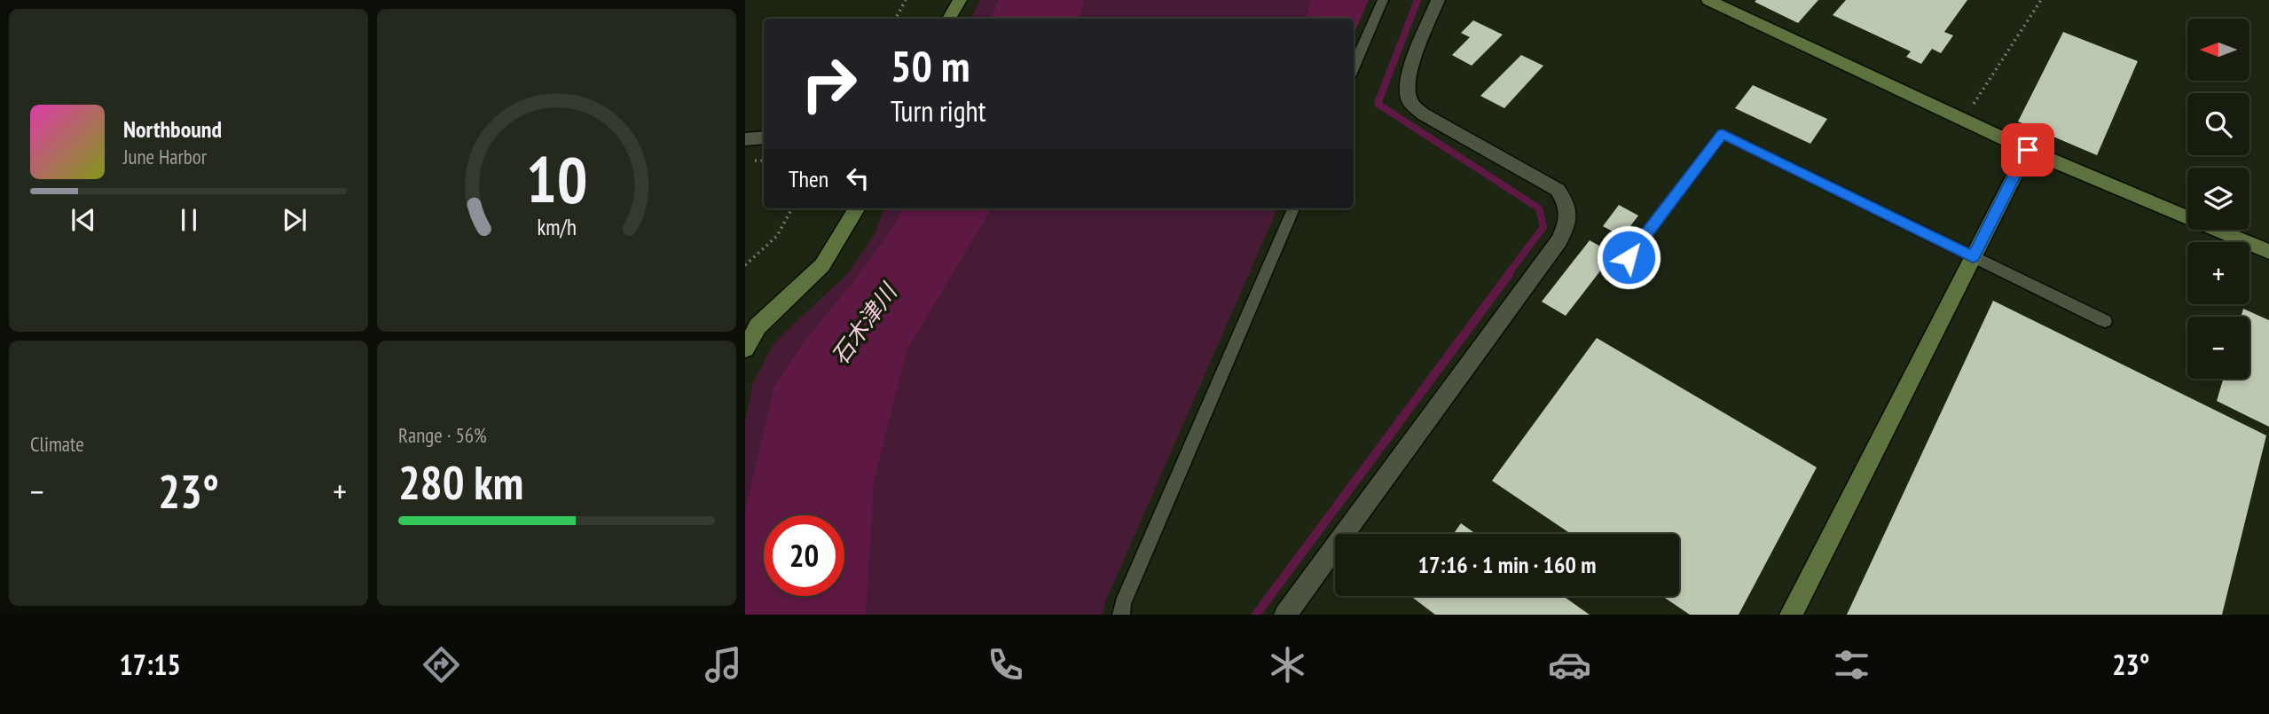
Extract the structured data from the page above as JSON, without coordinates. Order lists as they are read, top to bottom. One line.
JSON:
{"water":["石木津川"],"north":"left","page":{"map_buttons":["+","−"],"turn":["50 m","Turn right"],"song":["Northbound","June Harbor"],"then":"Then","tile":["Climate",["Range · 56%","280 km"]],"heat":["−","23°","+"],"limit":"20","trip":"17:16 · 1 min · 160 m","tabs":["17:15","23°"],"gauge":["10","km/h"]}}
